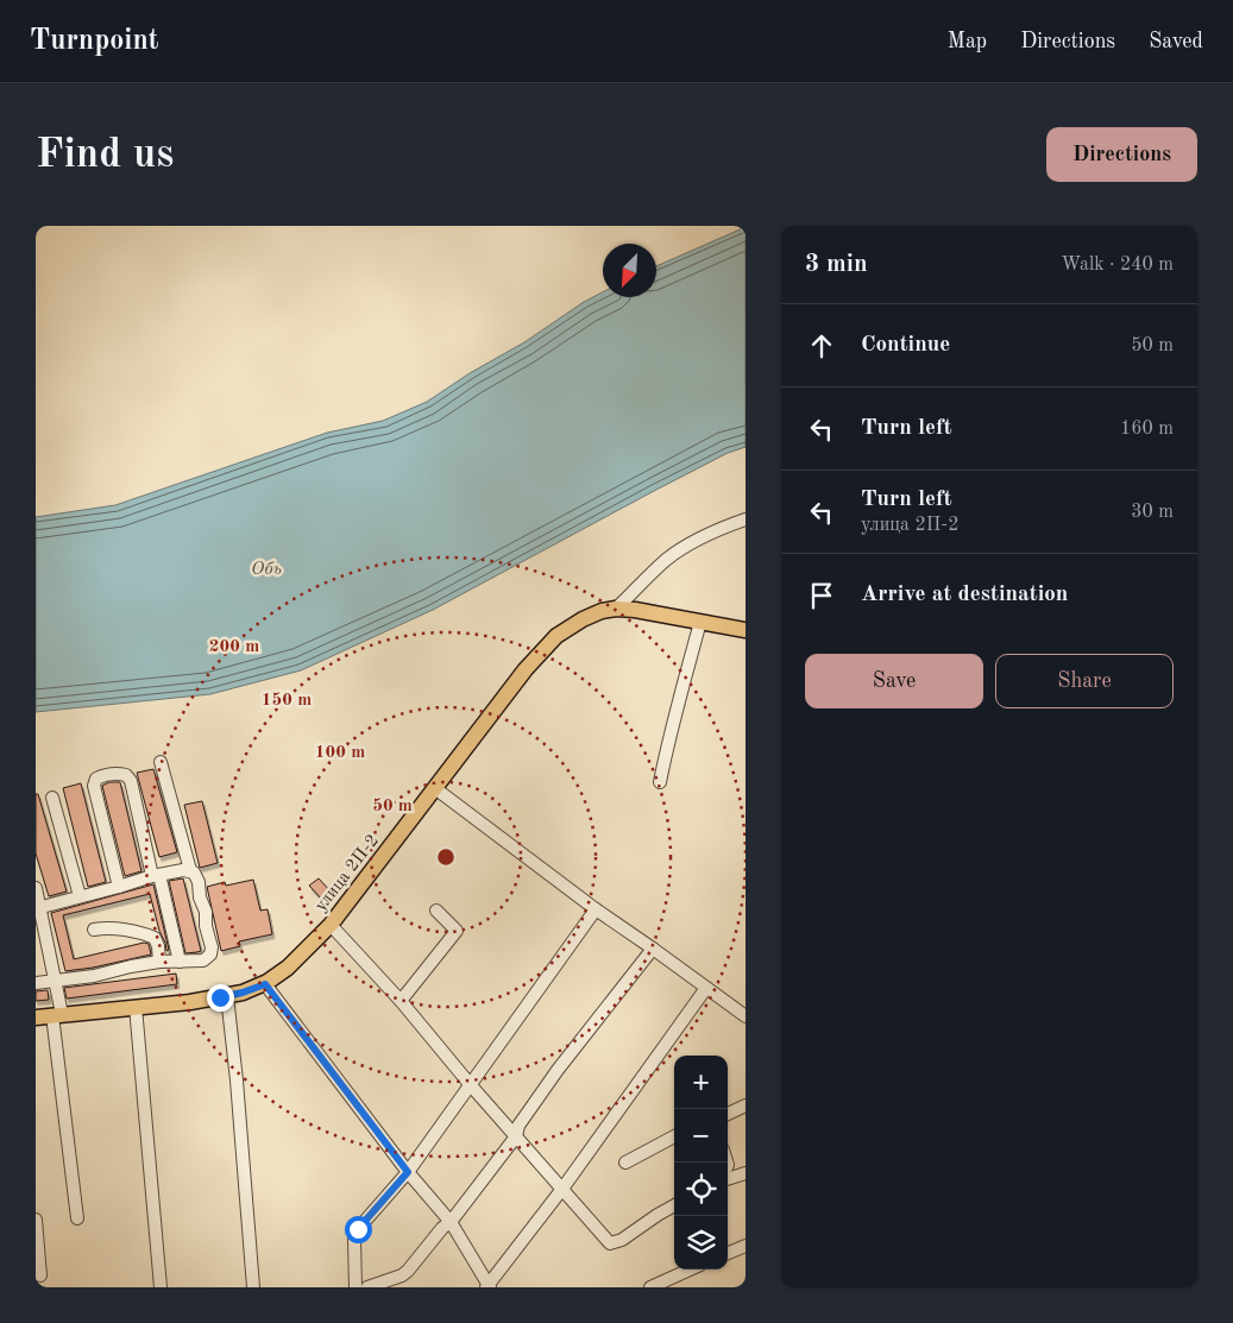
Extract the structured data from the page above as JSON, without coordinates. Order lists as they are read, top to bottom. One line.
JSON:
{"streets":{"main road":["улица 2П-2"]},"water":["Обь"],"north":"bottom left","page":{"header":"Turnpoint","nav":["Map","Directions","Saved"],"buttons":["Directions",["Save","Share"]],"title":"Find us","heading":["3 min","Walk · 240 m"],"list":[["Continue","50 m"],["Turn left","160 m"],["Turn left","улица 2П-2","30 m"],"Arrive at destination"],"map_buttons":["+","−"]},"rings":["200 m","150 m","100 m","50 m"]}
